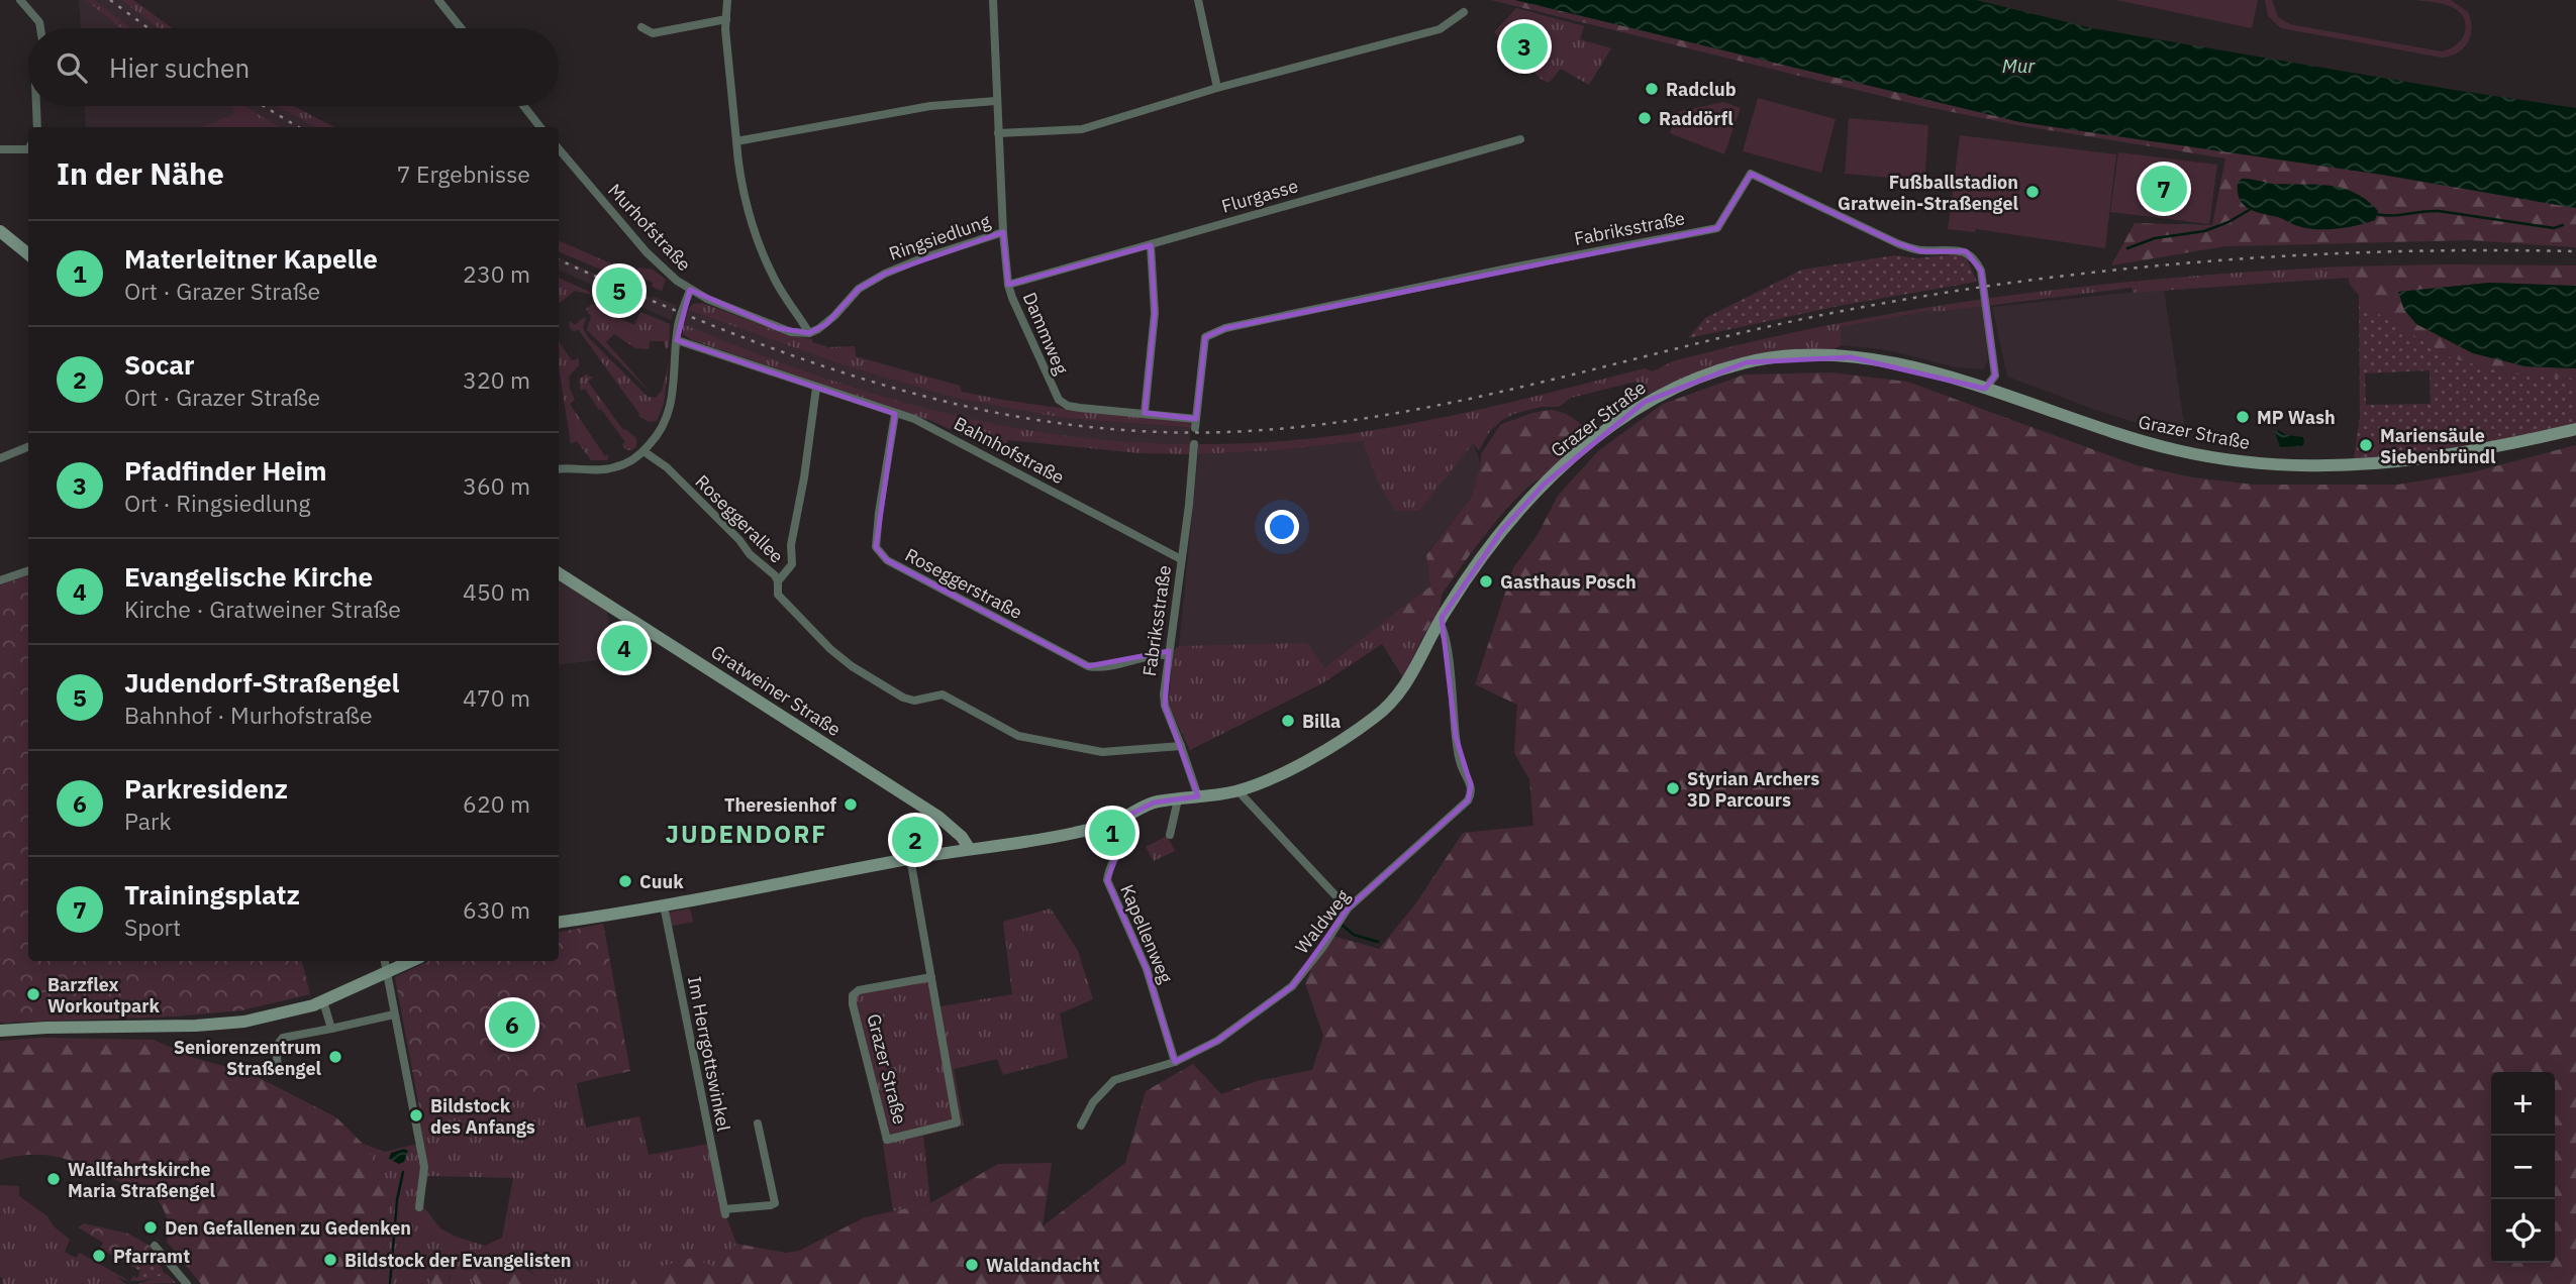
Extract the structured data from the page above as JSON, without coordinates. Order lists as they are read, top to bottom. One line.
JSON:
{"streets":{"main road":["Grazer Straße","Gratweiner Straße"],"street":["Flurgasse","Murhofstraße","Fabriksstraße","Ringsiedlung","Dammweg","Bahnhofstraße","Roseggerallee","Roseggerstraße","Waldweg","Kapellenweg","Im Herrgottswinkel"]},"crossings":[["Flurgasse","Dammweg"],["Murhofstraße","Bahnhofstraße"],["Fabriksstraße","Dammweg"],["Fabriksstraße","Grazer Straße"],["Fabriksstraße","Bahnhofstraße"],["Fabriksstraße","Roseggerallee"],["Fabriksstraße","Roseggerstraße"],["Ringsiedlung","Dammweg"],["Grazer Straße","Gratweiner Straße"],["Grazer Straße","Waldweg"],["Grazer Straße","Kapellenweg"],["Grazer Straße","Im Herrgottswinkel"],["Bahnhofstraße","Roseggerstraße"],["Waldweg","Kapellenweg"]],"districts":["JUDENDORF"],"water":["Mur"],"places":["Radclub","Raddörfl","Fußballstadion Gratwein-Straßengel","MP Wash","Mariensäule Siebenbründl","Gasthaus Posch","Billa","Styrian Archers 3D Parcours","Theresienhof","Cuuk","Barzflex Workoutpark","Seniorenzentrum Straßengel","Bildstock des Anfangs","Wallfahrtskirche Maria Straßengel","Den Gefallenen zu Gedenken","Pfarramt","Bildstock der Evangelisten","Waldandacht"],"page":{"pins":["3","7","5","4","1","2","6"],"search":"Hier suchen","heading":["In der Nähe","7 Ergebnisse"],"list":[{"mark":"1","name":"Materleitner Kapelle","note":"Ort · Grazer Straße","value":"230 m"},{"mark":"2","name":"Socar","note":"Ort · Grazer Straße","value":"320 m"},{"mark":"3","name":"Pfadfinder Heim","note":"Ort · Ringsiedlung","value":"360 m"},{"mark":"4","name":"Evangelische Kirche","note":"Kirche · Gratweiner Straße","value":"450 m"},{"mark":"5","name":"Judendorf-Straßengel","note":"Bahnhof · Murhofstraße","value":"470 m"},{"mark":"6","name":"Parkresidenz","note":"Park","value":"620 m"},{"mark":"7","name":"Trainingsplatz","note":"Sport","value":"630 m"}],"map_buttons":["+","−"]}}
